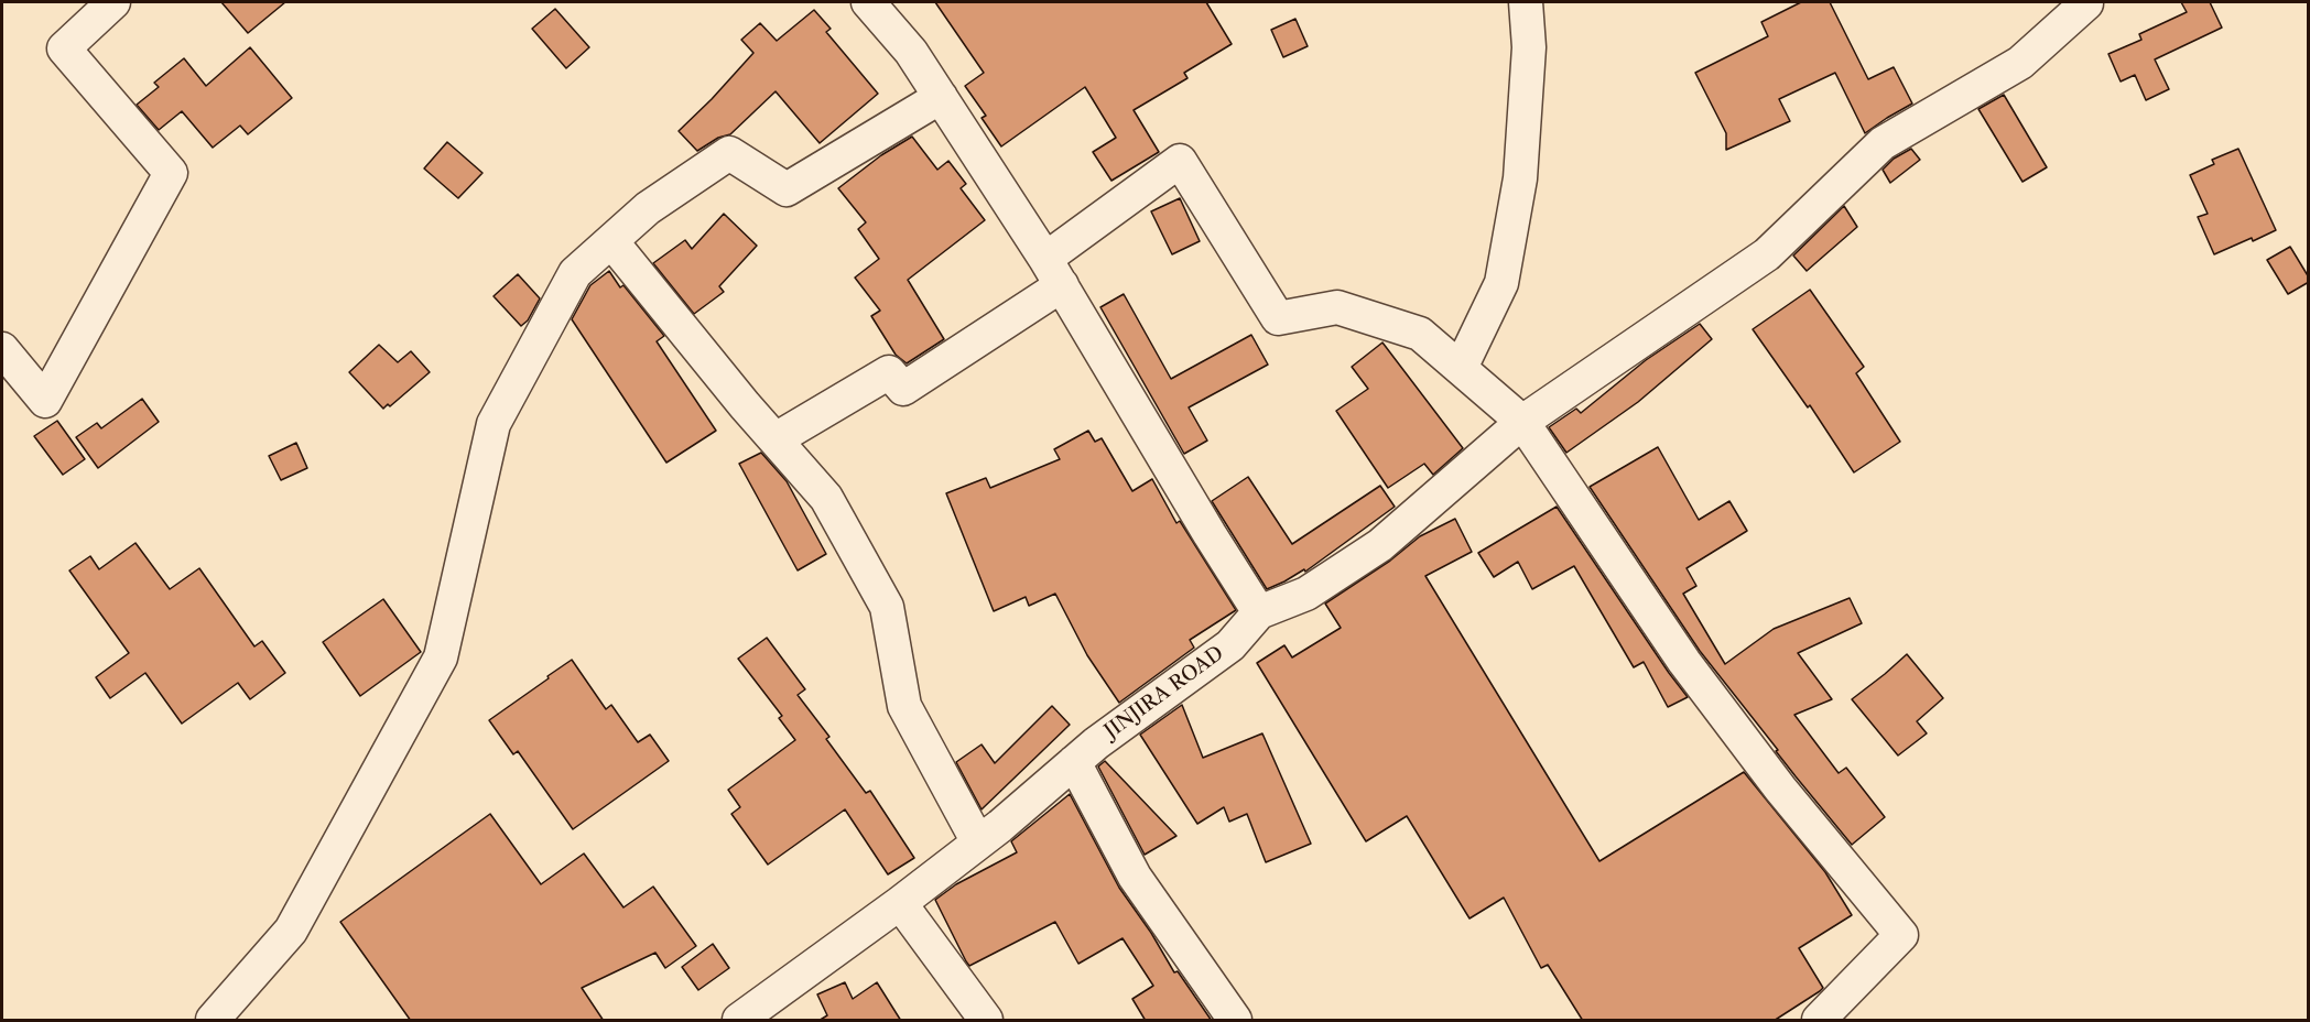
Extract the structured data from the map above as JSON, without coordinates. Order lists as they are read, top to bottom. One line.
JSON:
{"streets":{"street":["JINJIRA ROAD"]}}
